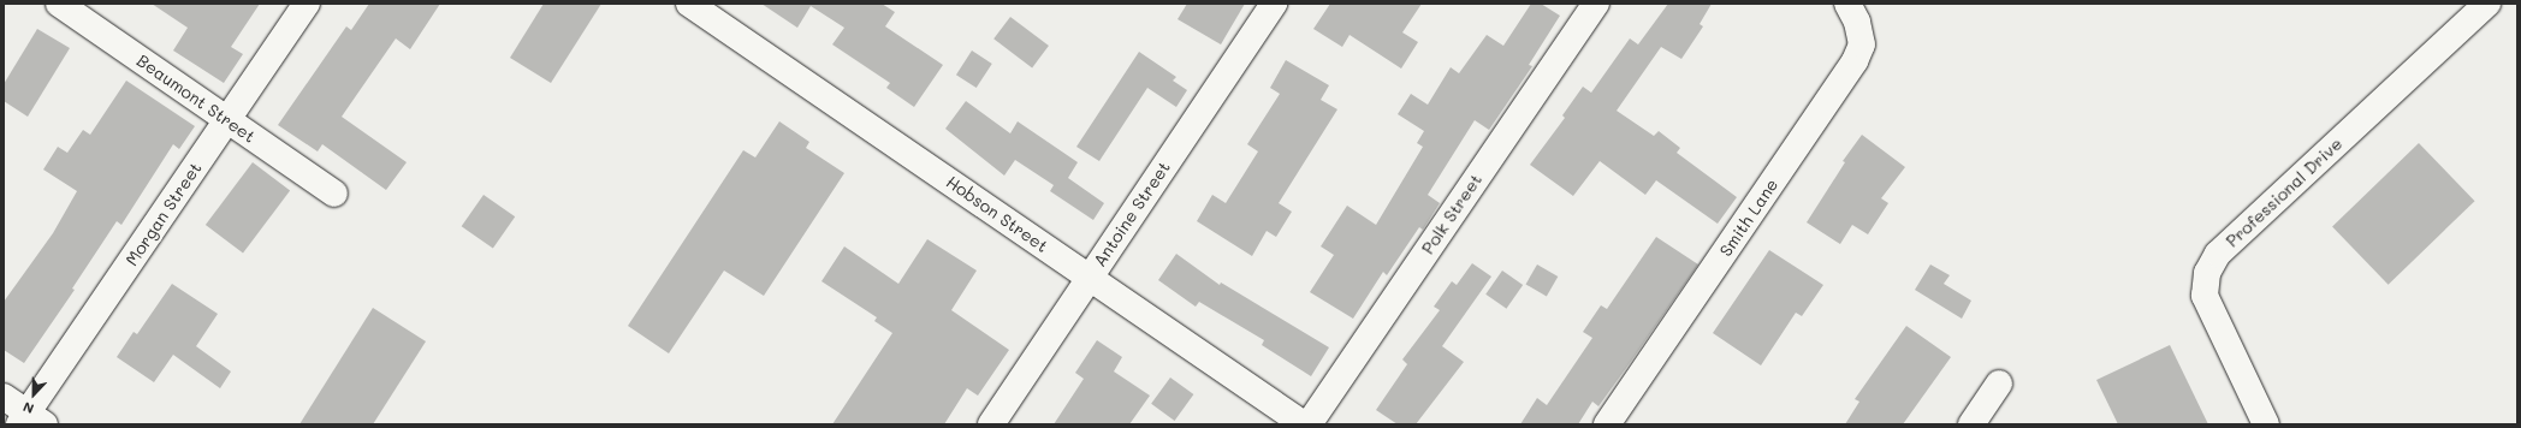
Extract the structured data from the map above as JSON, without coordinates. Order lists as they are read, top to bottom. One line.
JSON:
{"streets":{"street":["Beaumont Street","Professional Drive","Morgan Street","Hobson Street","Antoine Street","Polk Street","Smith Lane"]},"crossings":[["Beaumont Street","Morgan Street"],["Hobson Street","Antoine Street"]],"north":"bottom"}
